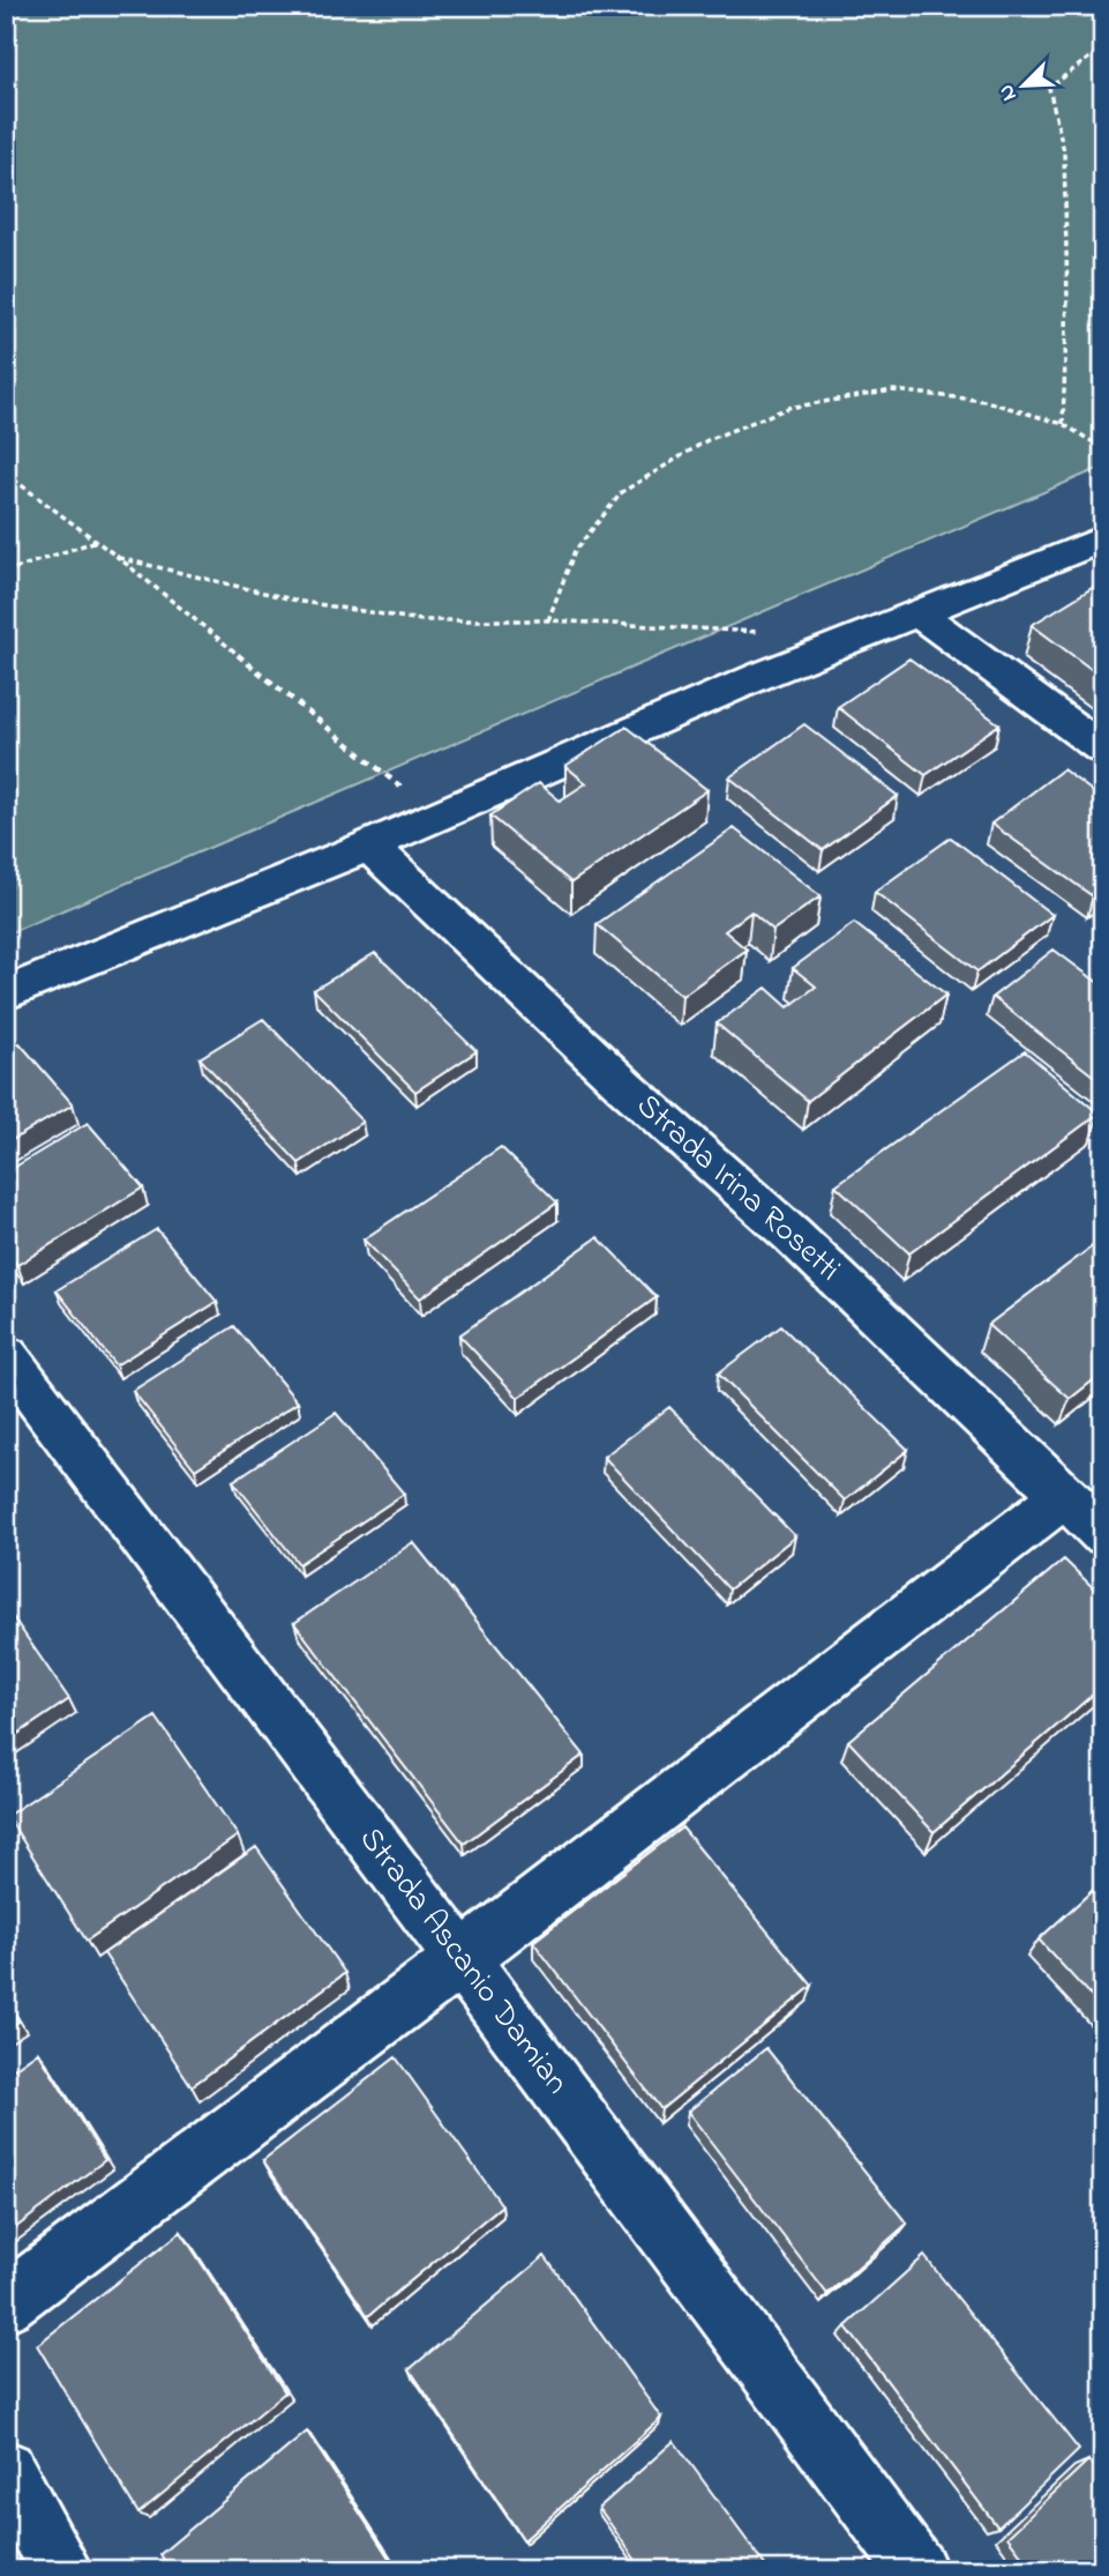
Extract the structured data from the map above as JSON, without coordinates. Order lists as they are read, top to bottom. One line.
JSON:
{"streets":{"street":["Strada Irina Rosetti","Strada Ascanio Damian"]},"north":"bottom left"}
